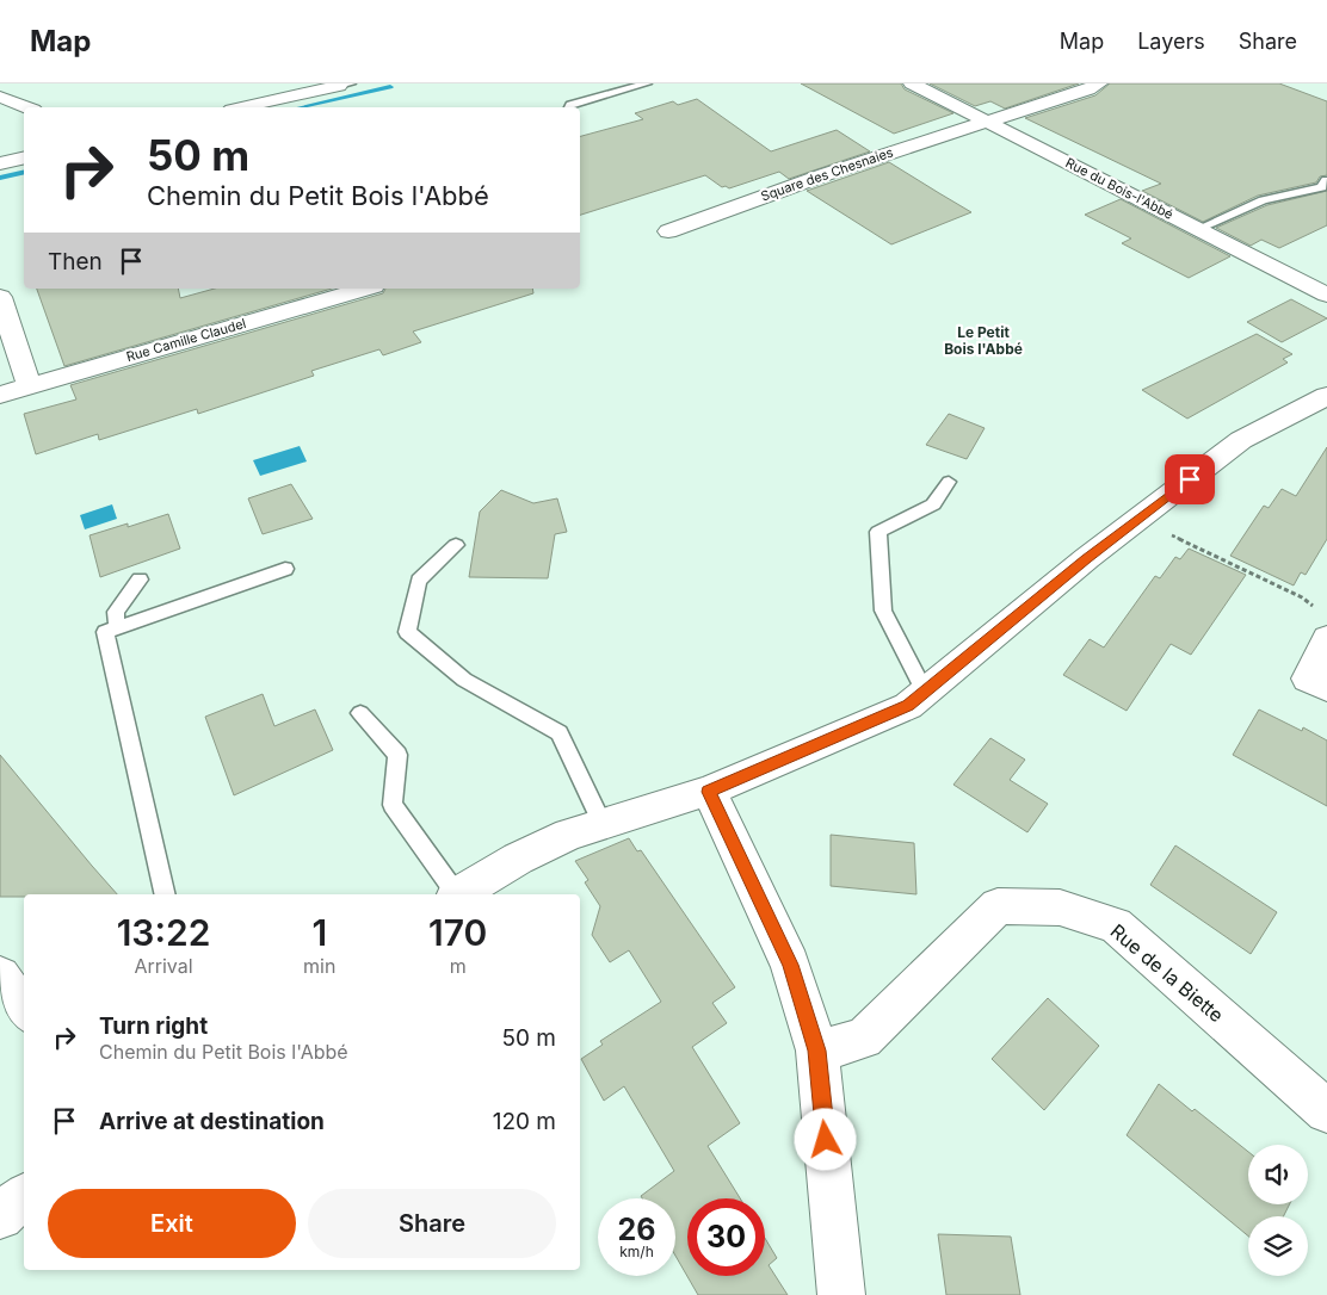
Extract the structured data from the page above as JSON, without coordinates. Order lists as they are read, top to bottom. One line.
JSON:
{"streets":{"street":["Square des Chesnaies","Rue du Bois-l'Abbé","Rue Camille Claudel","Rue de la Biette"]},"crossings":[["Square des Chesnaies","Rue du Bois-l'Abbé"]],"districts":["Le Petit Bois l'Abbé"],"page":{"header":"Map","nav":["Map","Layers","Share"],"turn":["50 m","Chemin du Petit Bois l'Abbé"],"then":"Then","eta":["13:22","Arrival","1","min","170","m"],"list":[{"name":"Turn right","note":"Chemin du Petit Bois l'Abbé","value":"50 m"},{"name":"Arrive at destination","value":"120 m"}],"buttons":["Exit","Share"],"speed":"26 km/h","limit":"30"}}
